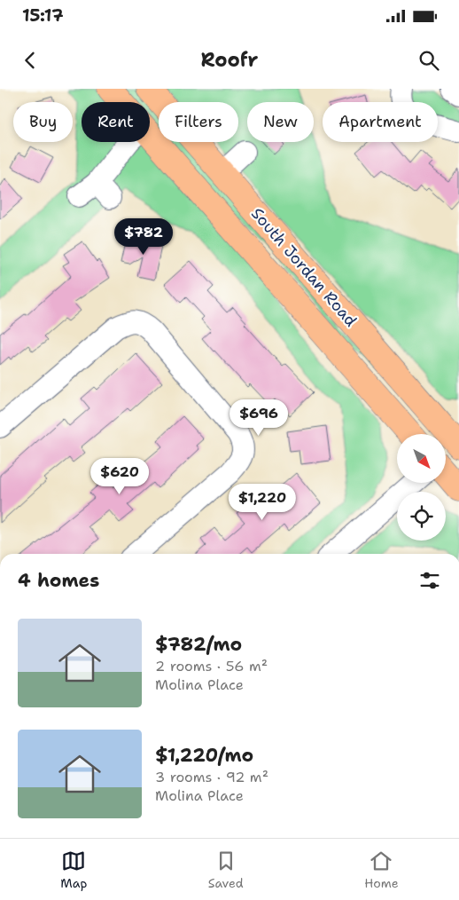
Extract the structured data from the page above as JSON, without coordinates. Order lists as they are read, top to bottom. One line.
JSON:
{"streets":{"main road":["South Jordan Road"]},"north":"bottom right","page":{"status":"15:17","header":"Roofr","chip":["Buy","Rent","Filters","New","Apartment"],"price":["$782","$696","$620","$1,220"],"heading":"4 homes","list":[{"name":"$782/mo","note":"2 rooms · 56 m² · Molina Place"},{"name":"$1,220/mo","note":"3 rooms · 92 m² · Molina Place"}],"tabs":["Map","Saved","Home"]}}
